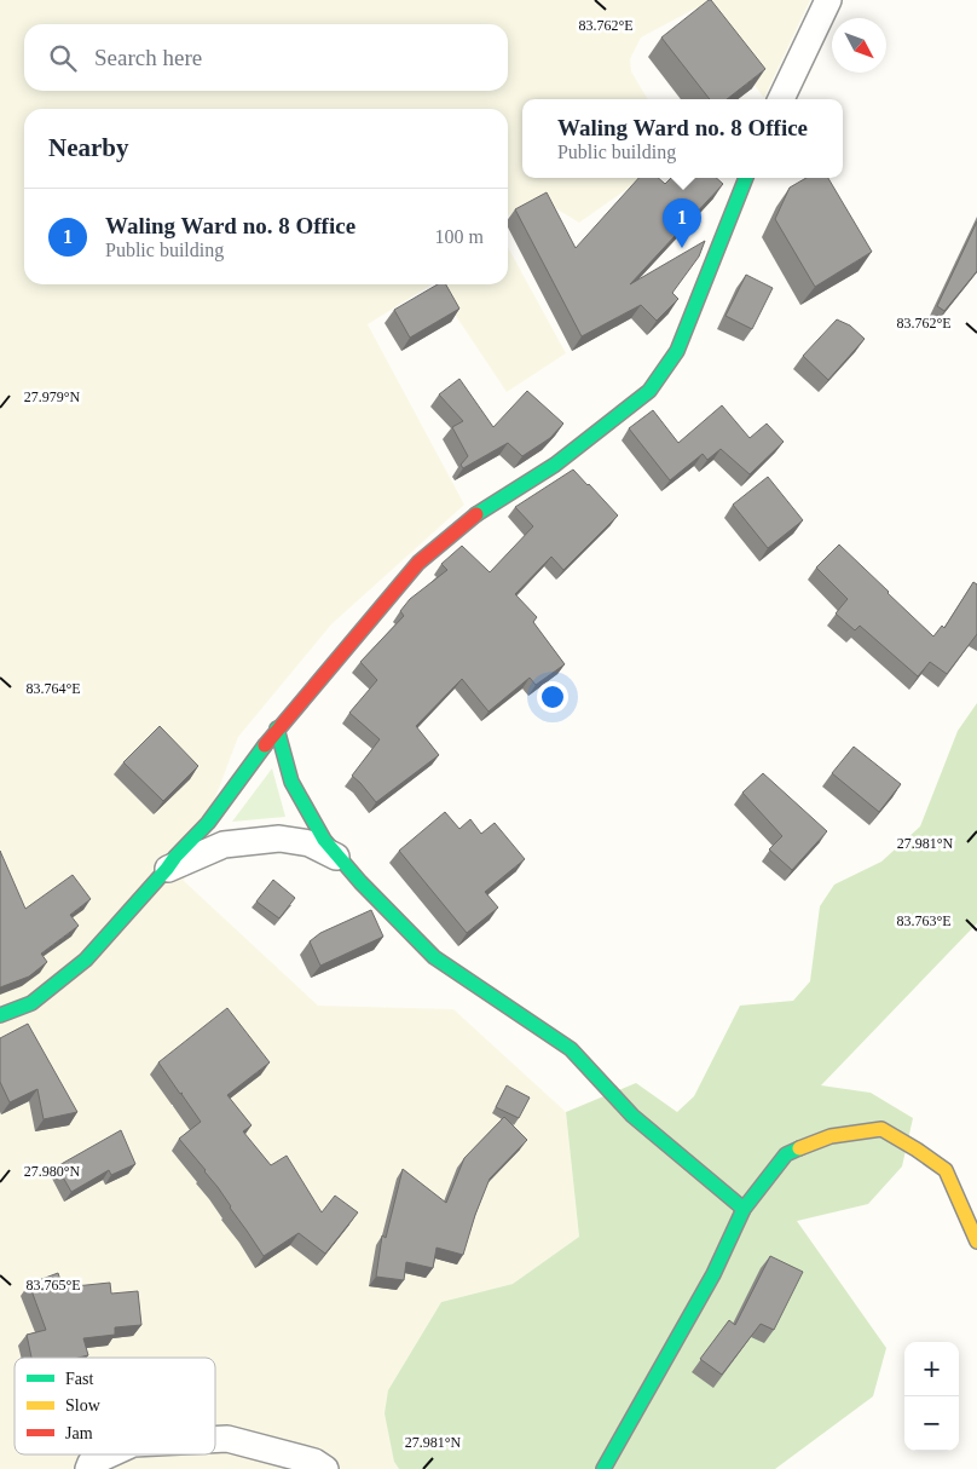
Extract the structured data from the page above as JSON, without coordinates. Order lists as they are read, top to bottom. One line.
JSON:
{"legend":["Fast","Slow","Jam"],"north":"bottom right","page":{"search":"Search here","popup":["Waling Ward no. 8 Office","Public building"],"heading":"Nearby","list":[{"mark":"1","name":"Waling Ward no. 8 Office","note":"Public building","value":"100 m"}],"pins":"1","map_buttons":["+","−"]},"coordinates":["83.762°E","27.979°N","83.764°E","27.981°N","83.763°E","27.980°N","83.765°E"]}
